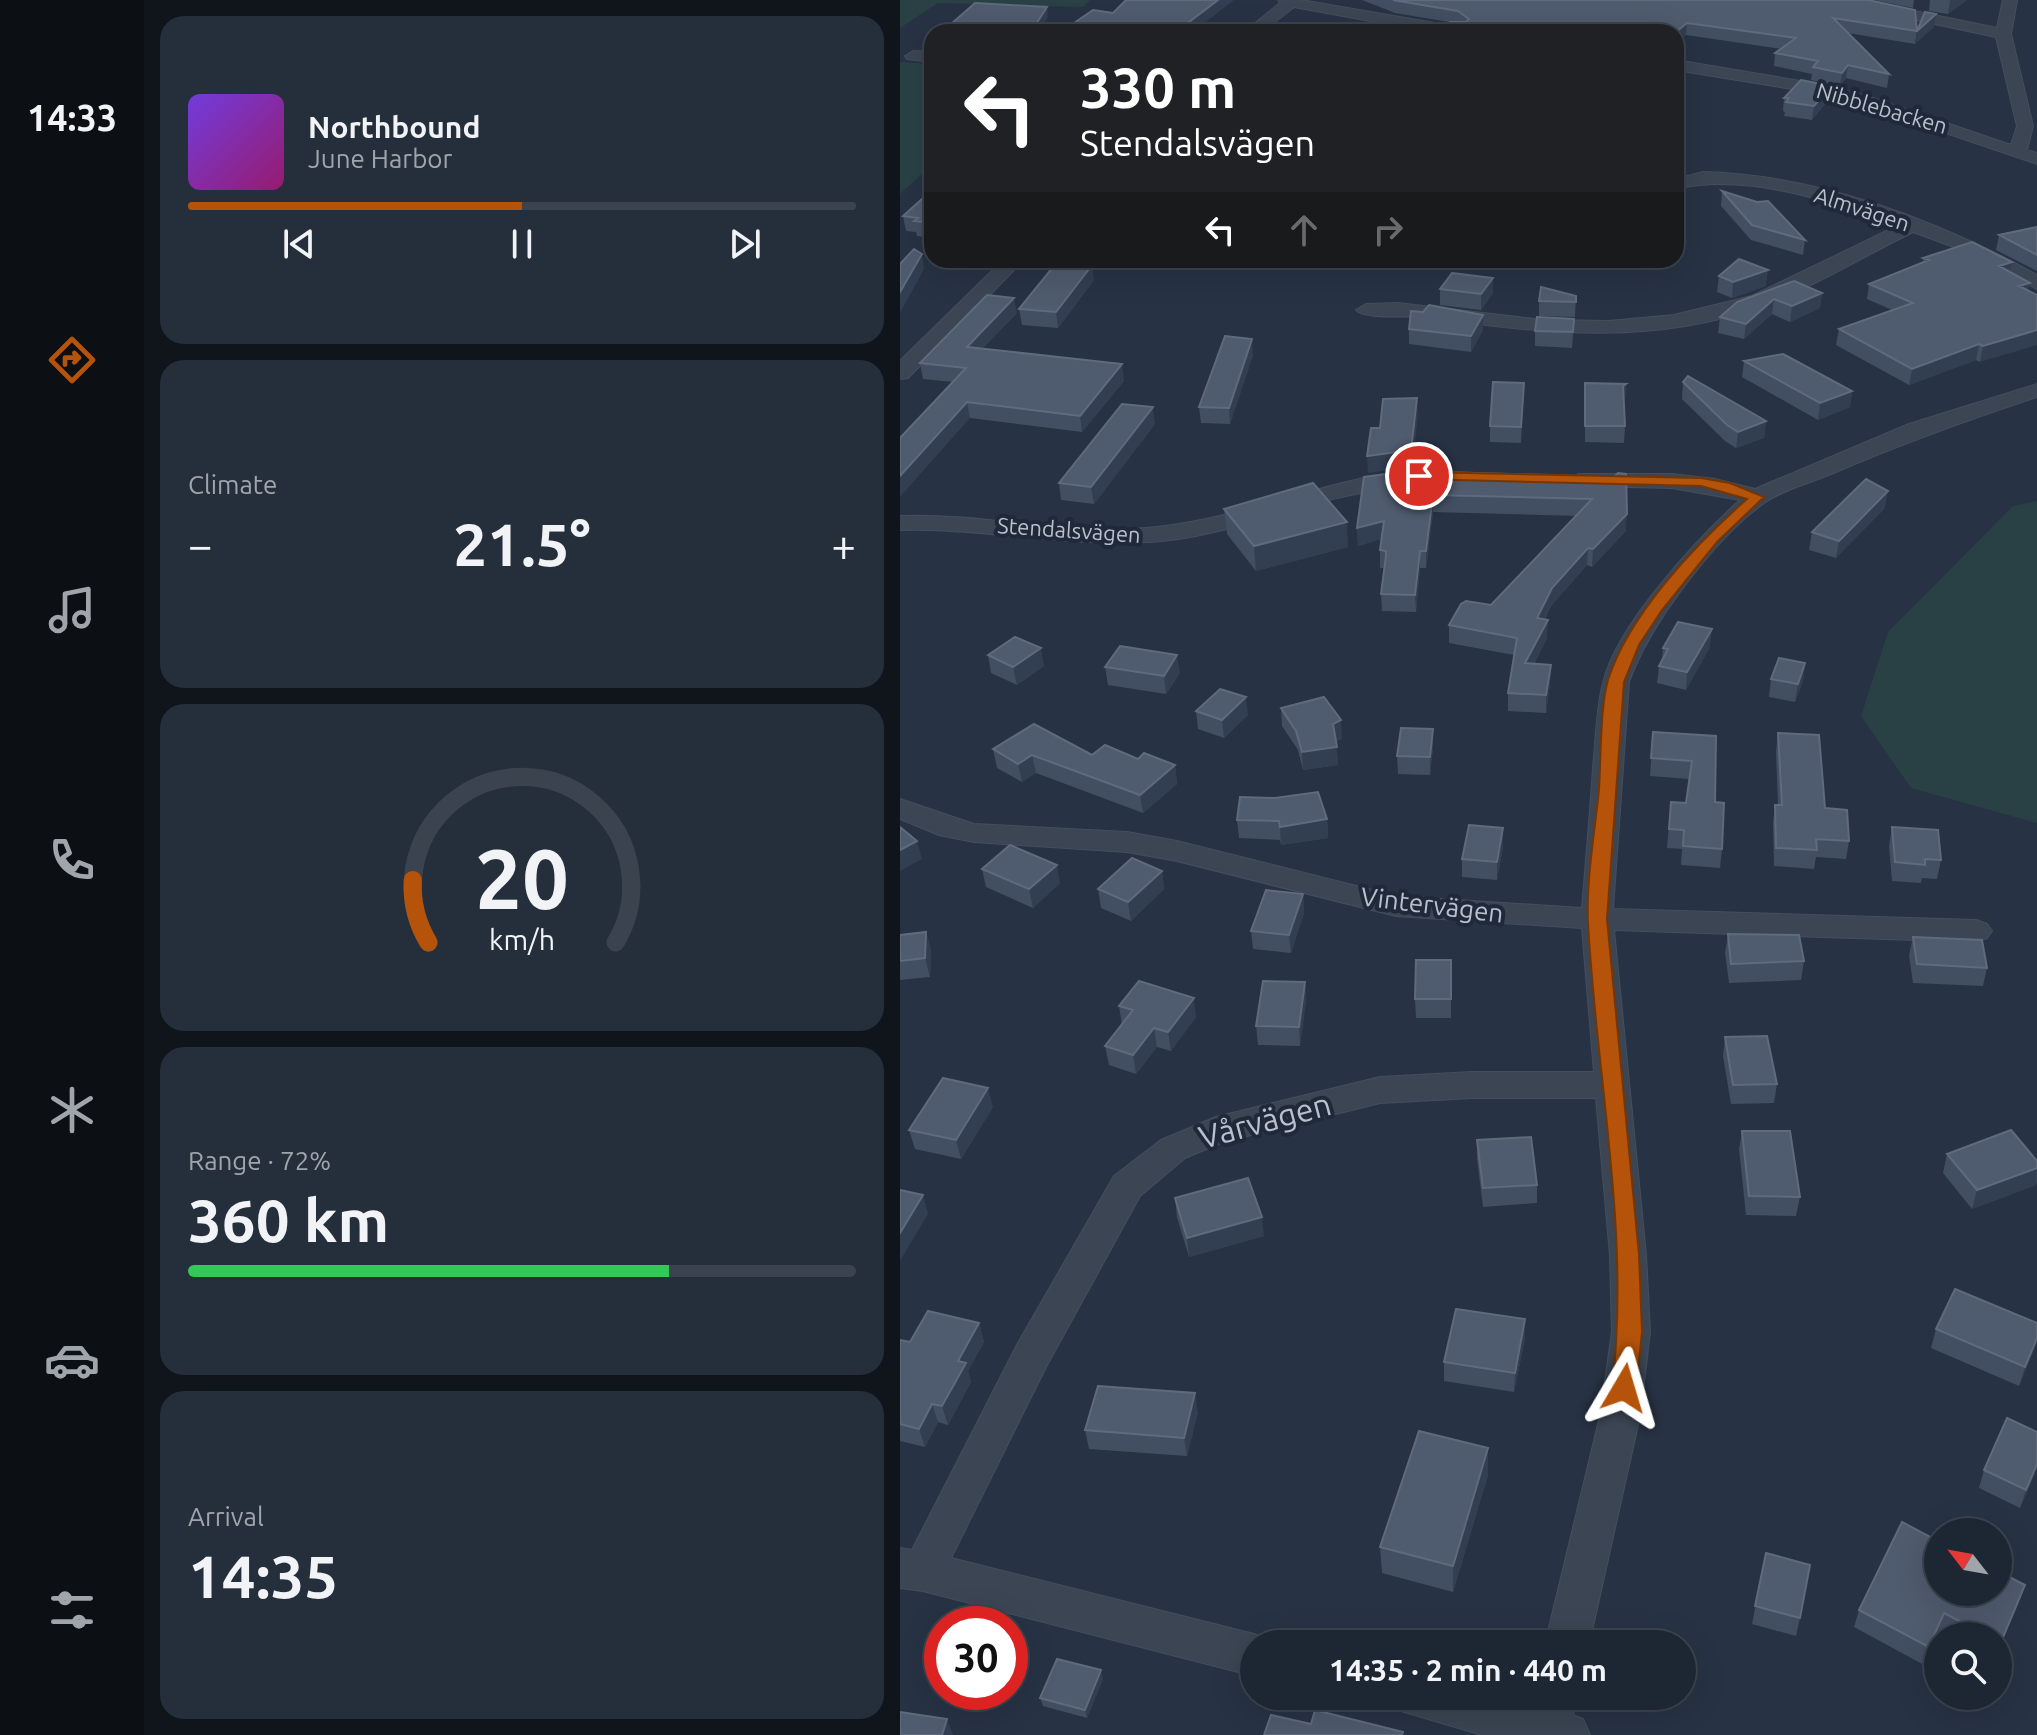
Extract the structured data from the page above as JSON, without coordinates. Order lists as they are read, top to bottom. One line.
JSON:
{"streets":{"street":["Nibblebacken","Almvägen","Stendalsvägen","Vintervägen","Vårvägen"]},"north":"top left","page":{"tabs":"14:33","turn":["330 m","Stendalsvägen"],"song":["Northbound","June Harbor"],"tile":["Climate",["Range · 72%","360 km"],["Arrival","14:35"]],"heat":["−","21.5°","+"],"limit":"30","trip":"14:35 · 2 min · 440 m","gauge":["20","km/h"]}}
